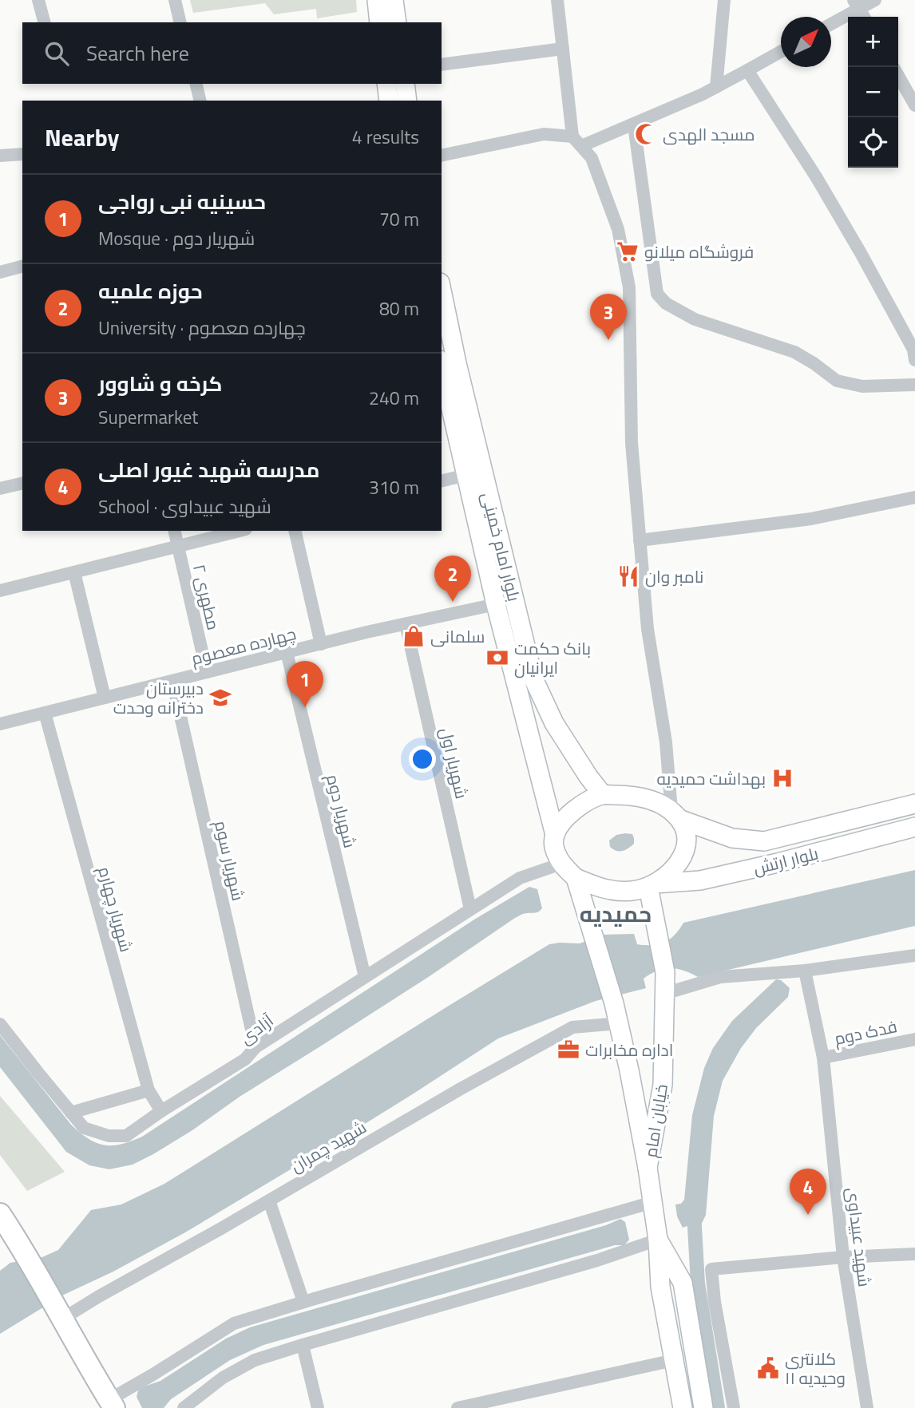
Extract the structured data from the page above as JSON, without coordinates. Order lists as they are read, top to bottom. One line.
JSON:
{"streets":{"main road":["بلوار امام خمینی","بلوار ارتش","خیابان امام"],"street":["مطهری ۲","چهارده معصوم","شهریار اول","شهریار دوم","شهریار سوم","شهریار چهارم","آزادی","فدک دوم","شهید چمران","شهید عبیداوی"]},"crossings":[["بلوار امام خمینی","چهارده معصوم"],["بلوار امام خمینی","بلوار ارتش"],["بلوار امام خمینی","آزادی"],["بلوار امام خمینی","خیابان امام"],["مطهری ۲","چهارده معصوم"],["چهارده معصوم","شهریار اول"],["چهارده معصوم","شهریار دوم"],["چهارده معصوم","شهریار سوم"],["چهارده معصوم","شهریار چهارم"],["شهریار اول","آزادی"],["شهریار دوم","آزادی"],["شهریار سوم","آزادی"],["بلوار ارتش","آزادی"],["بلوار ارتش","خیابان امام"],["شهریار چهارم","آزادی"],["آزادی","خیابان امام"],["فدک دوم","شهید عبیداوی"],["خیابان امام","شهید چمران"]],"districts":["حمیدیه"],"places":{"mosque":["مسجد الهدی"],"supermarket":["فروشگاه میلانو"],"restaurant":["نامبر وان"],"shop":["سلمانی"],"bank":["بانک حکمت ایرانیان"],"school or university":["دبیرستان دخترانه وحدت"],"hospital":["بهداشت حمیدیه"],"office":["اداره مخابرات"],"public building":["کلانتری ۱۱ وحیدیه"]},"north":"top right","page":{"map_buttons":["+","−"],"search":"Search here","heading":["Nearby","4 results"],"list":[{"mark":"1","name":"حسینیه نبی رواجی","note":"Mosque · شهریار دوم","value":"70 m"},{"mark":"2","name":"حوزه علمیه","note":"University · چهارده معصوم","value":"80 m"},{"mark":"3","name":"کرخه و شاوور","note":"Supermarket","value":"240 m"},{"mark":"4","name":"مدرسه شهید غیور اصلی","note":"School · شهید عبیداوی","value":"310 m"}],"pins":["3","2","1","4"]}}
